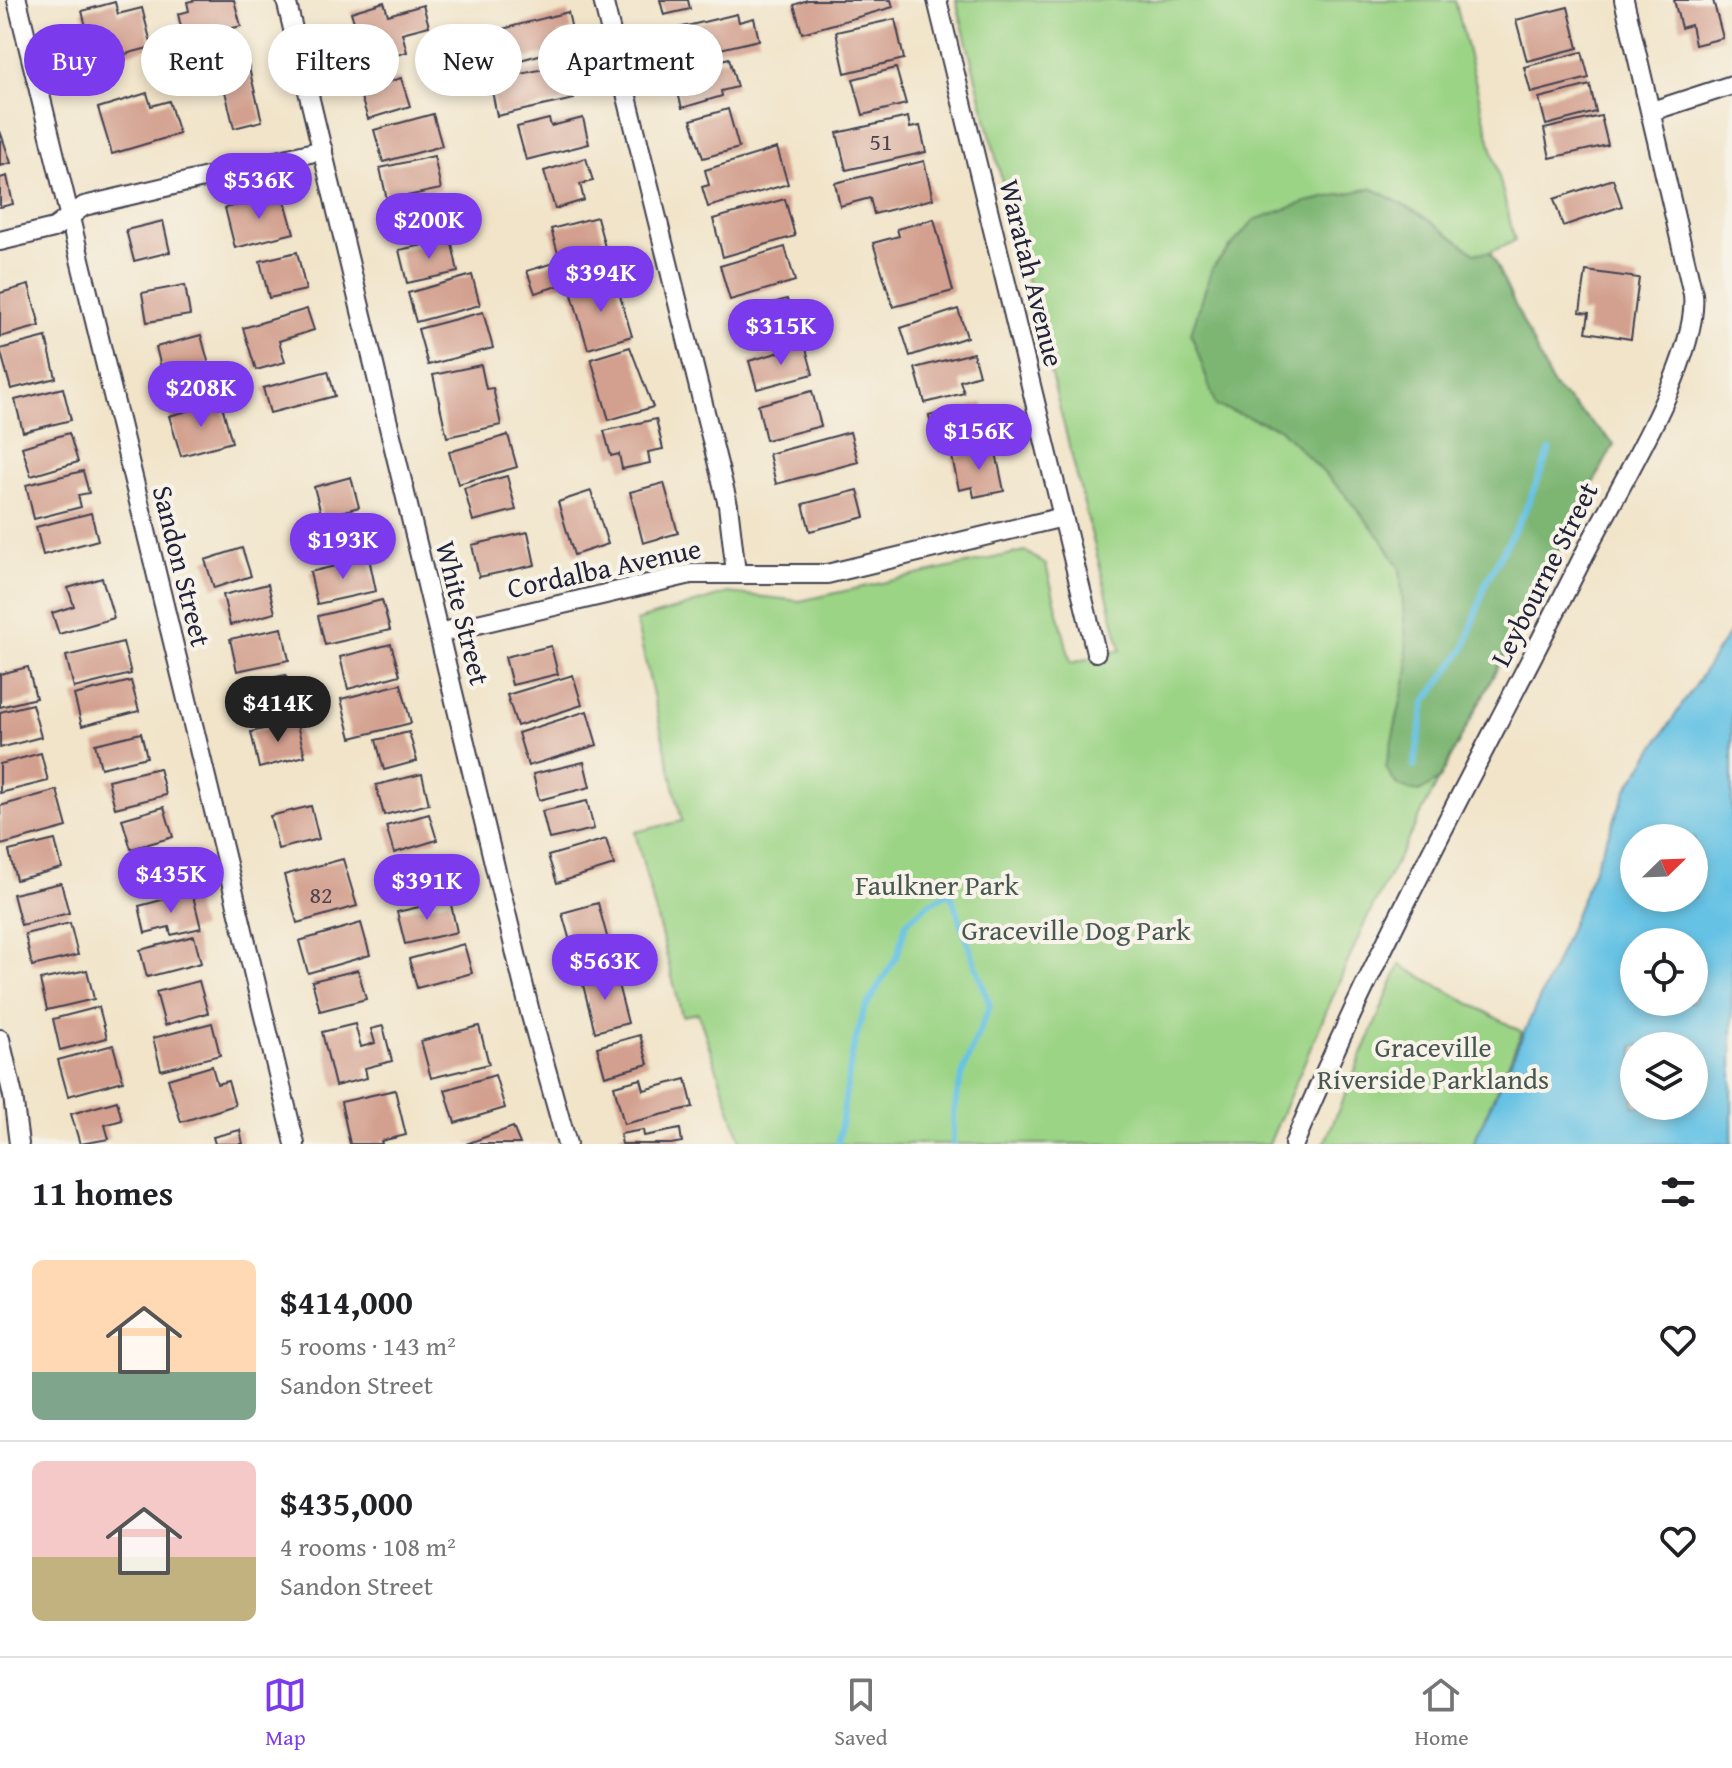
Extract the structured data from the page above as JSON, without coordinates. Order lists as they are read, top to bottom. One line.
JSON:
{"streets":{"street":["Waratah Avenue","Sandon Street","Cordalba Avenue","Leybourne Street","White Street"]},"crossings":[["Waratah Avenue","Cordalba Avenue"],["Cordalba Avenue","White Street"]],"parks":["Faulkner Park","Graceville Dog Park","Graceville Riverside Parklands"],"house_numbers":["51","82"],"north":"top right","page":{"chip":["Buy","Rent","Filters","New","Apartment"],"price":["$536K","$200K","$394K","$315K","$208K","$156K","$193K","$414K","$435K","$391K","$563K"],"heading":"11 homes","list":[{"name":"$414,000","note":"5 rooms · 143 m² · Sandon Street"},{"name":"$435,000","note":"4 rooms · 108 m² · Sandon Street"}],"tabs":["Map","Saved","Home"]}}
